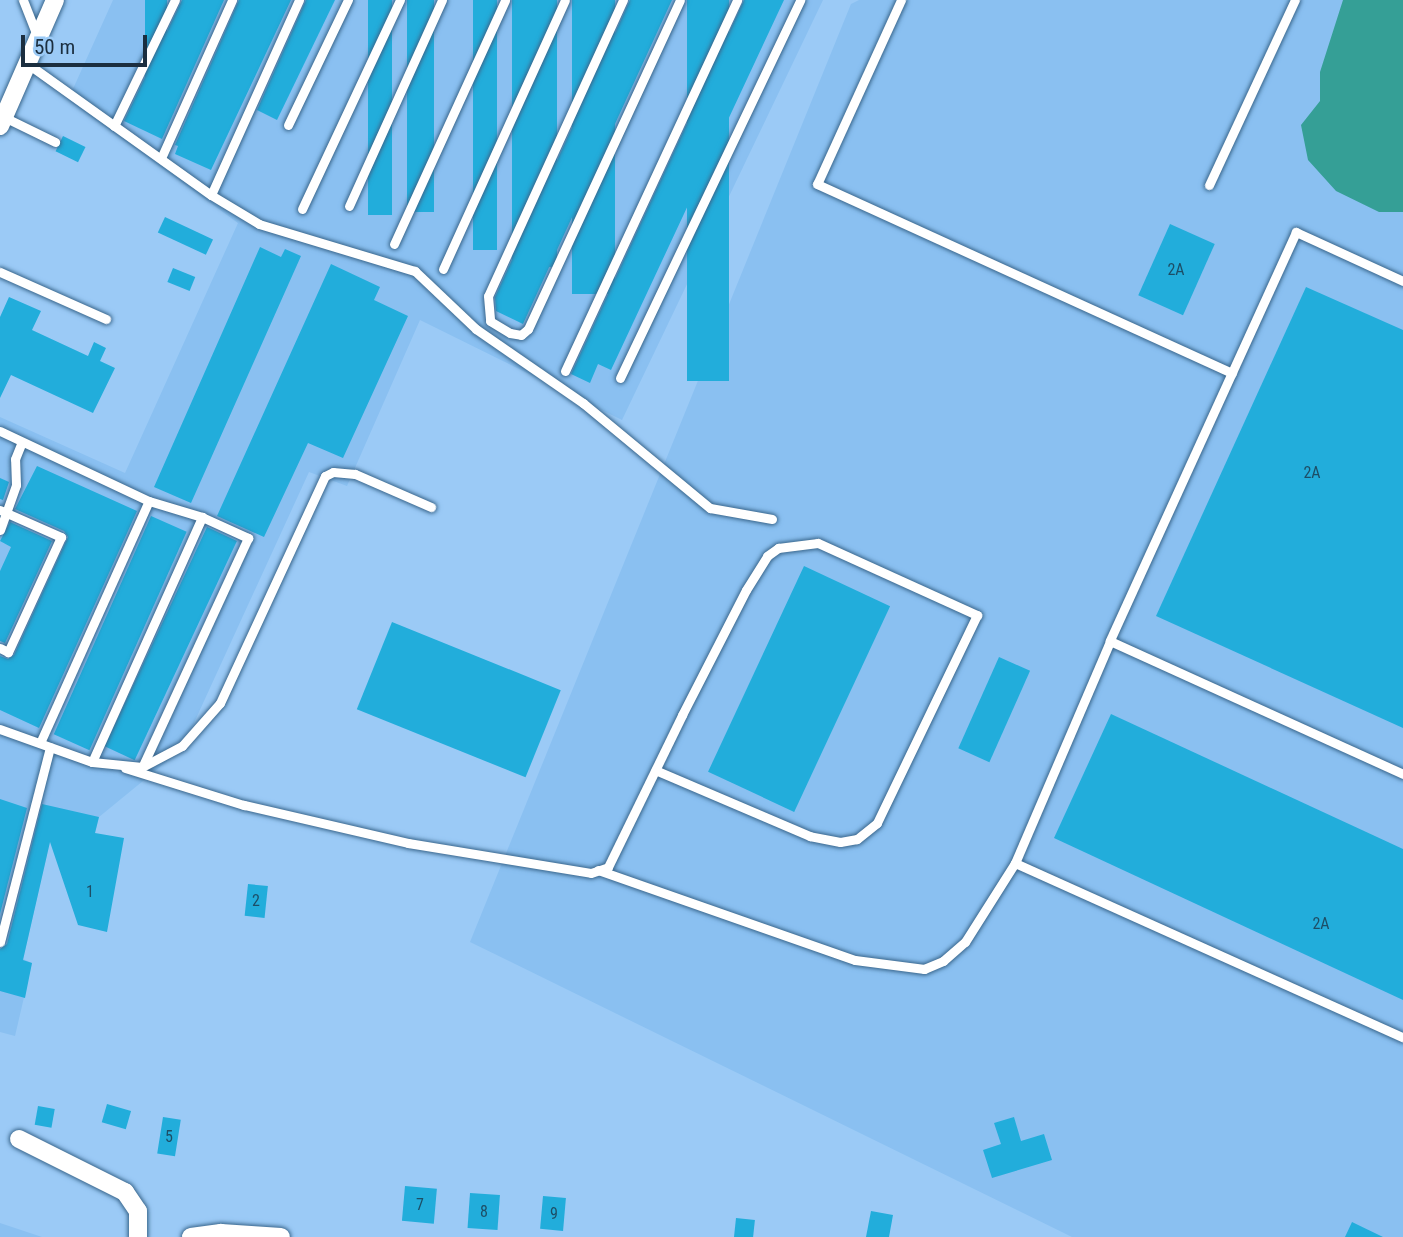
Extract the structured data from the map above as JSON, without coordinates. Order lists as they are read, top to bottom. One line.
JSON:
{"house_numbers":["2А","2А","1","2","2А","5","7","8","9"],"scale_bar":"50 m"}
